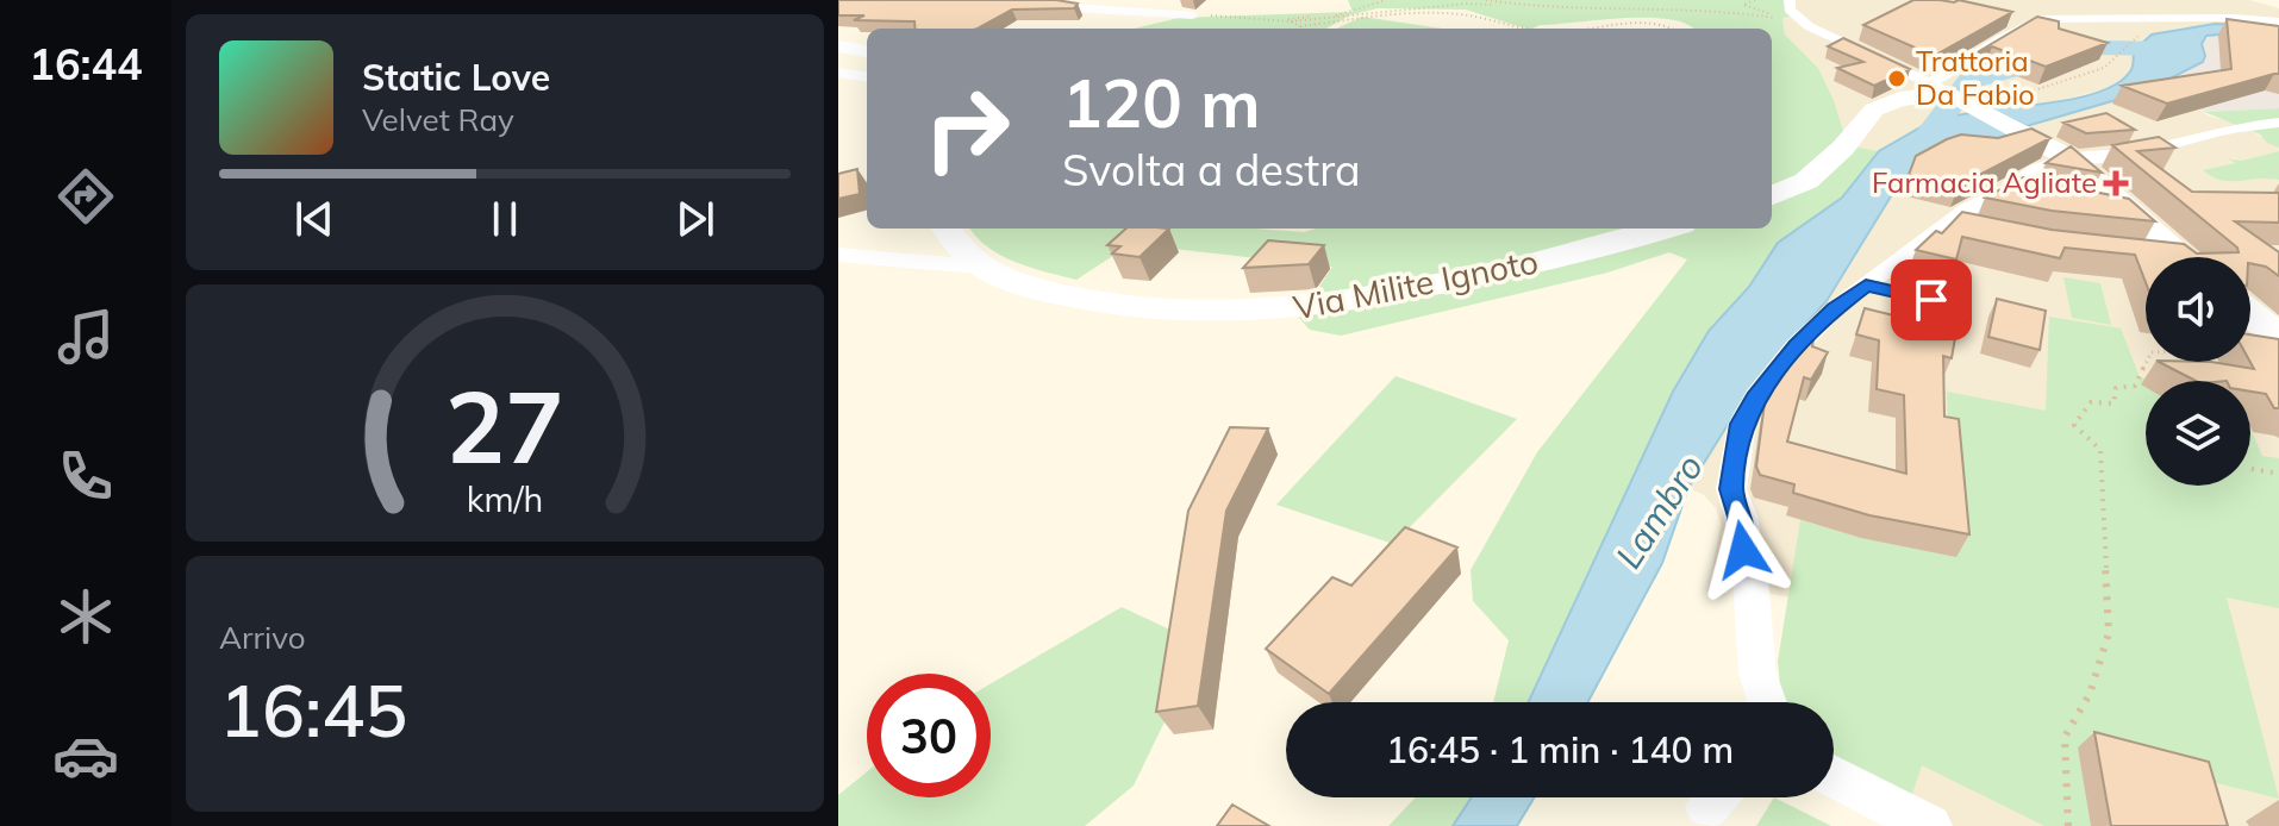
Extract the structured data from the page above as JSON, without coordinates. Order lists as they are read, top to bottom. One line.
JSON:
{"streets":{"street":["Via Milite Ignoto"]},"water":["Lambro"],"places":{"other":["Trattoria Da Fabio"],"health":["Farmacia Agliate"]},"page":{"tabs":"16:44","turn":["120 m","Svolta a destra"],"song":["Static Love","Velvet Ray"],"tile":["Arrivo","16:45"],"limit":"30","trip":"16:45 · 1 min · 140 m","gauge":["27","km/h"]}}
